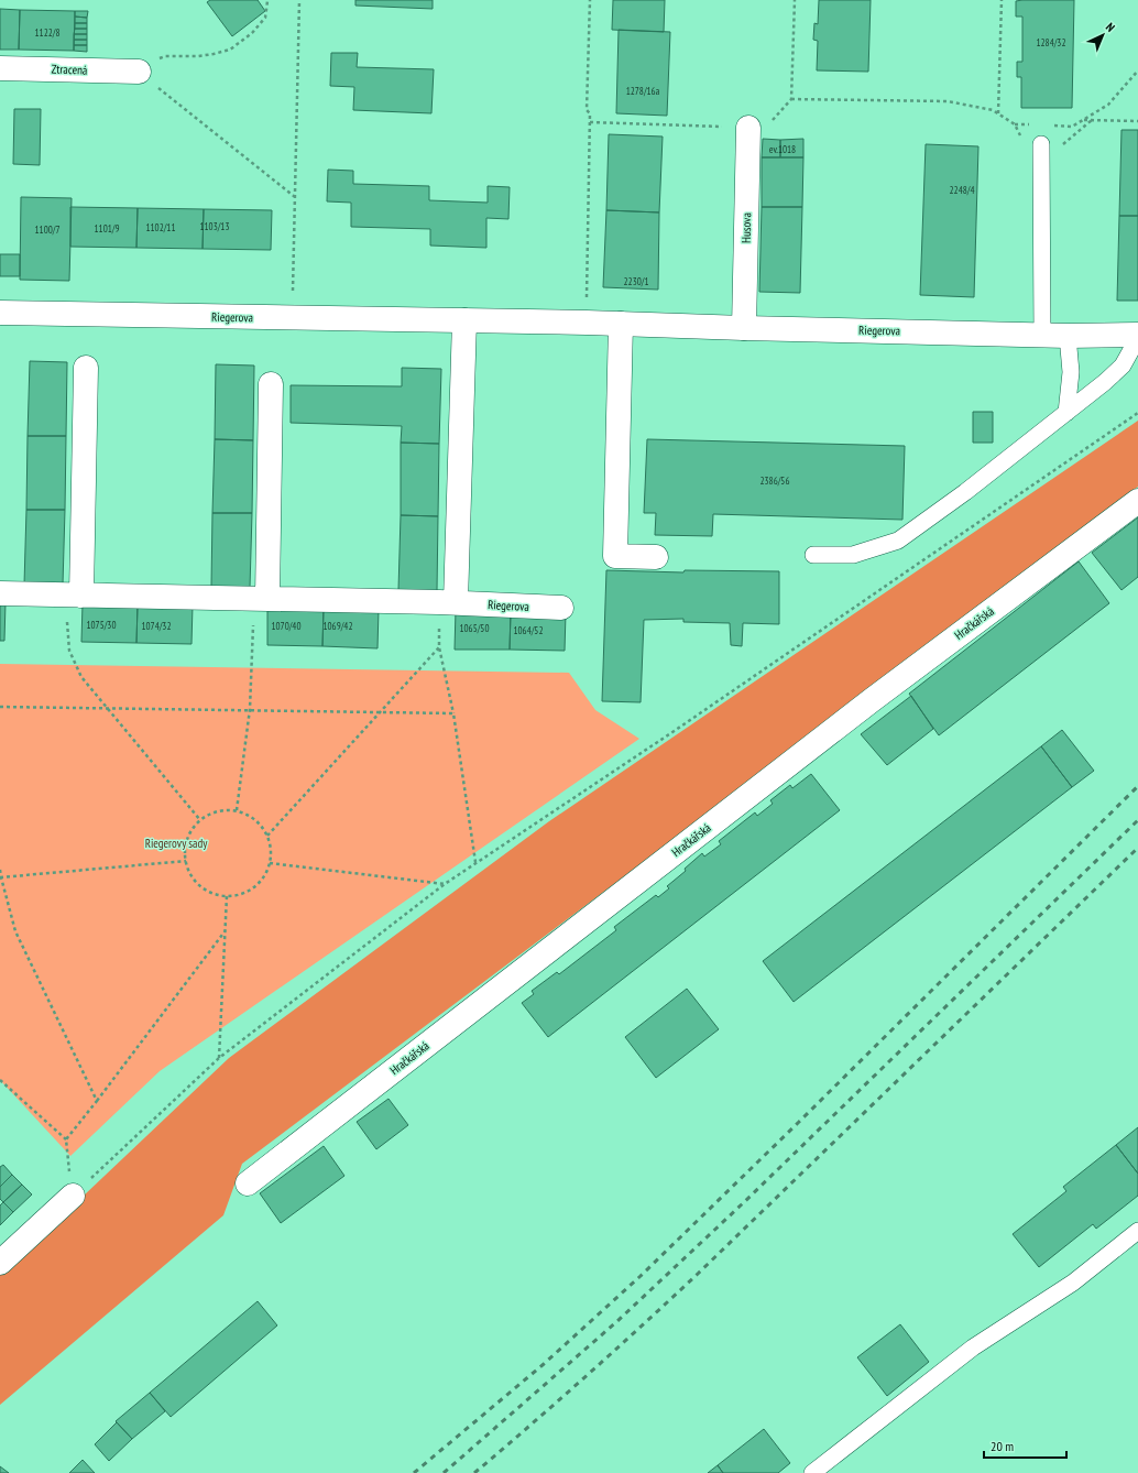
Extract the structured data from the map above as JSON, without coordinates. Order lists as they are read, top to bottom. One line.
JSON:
{"streets":{"street":["Ztracená","Husova","Riegerova","Hračkářská"]},"crossings":[["Husova","Riegerova"]],"parks":["Riegerovy sady"],"house_numbers":["1122/8","1284/32","1278/16a","ev.1018","2248/4","1103/13","1102/11","1101/9","1100/7","2230/1","2386/56","1075/30","1074/32","1070/40","1069/42","1065/50","1064/52"],"scale_bar":"20 m","north":"top right"}
